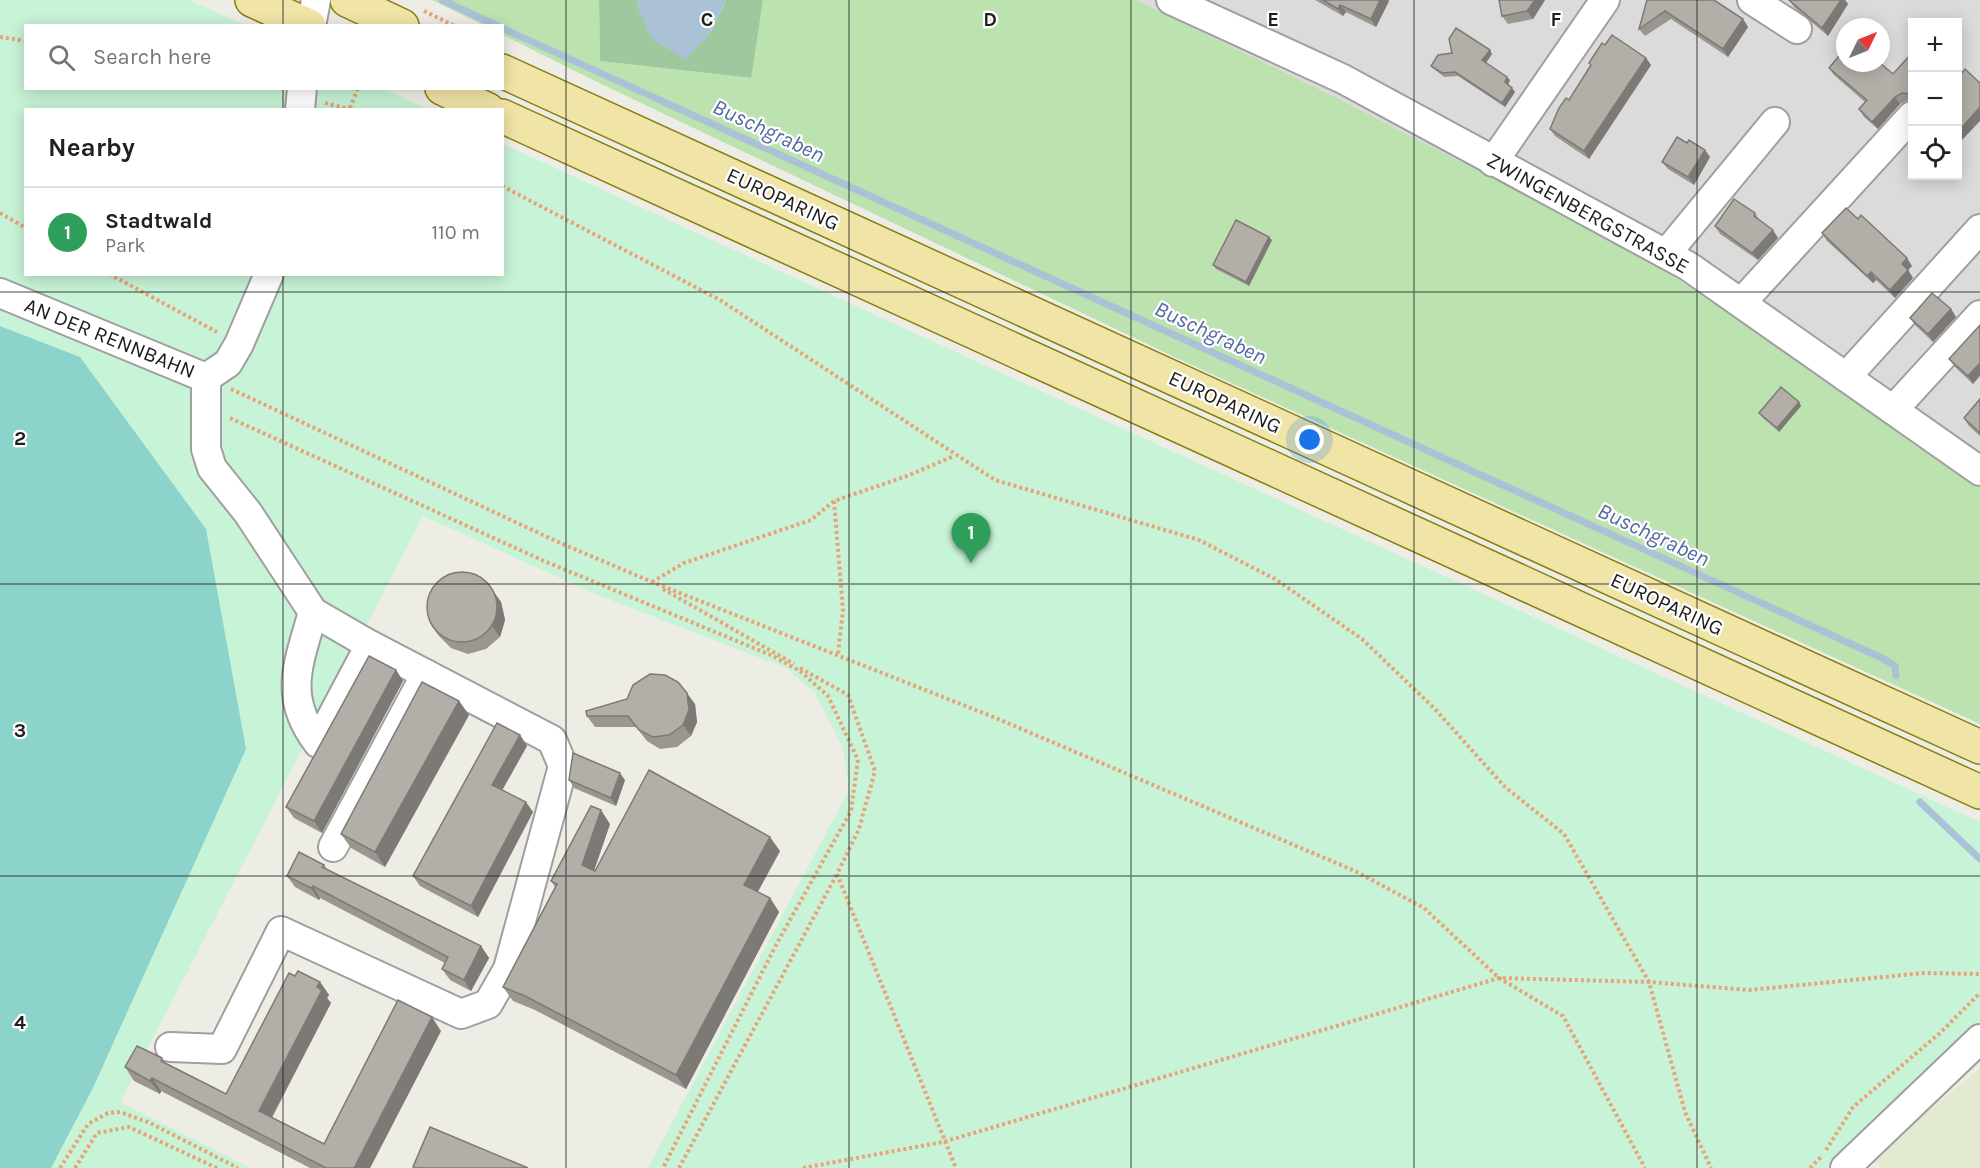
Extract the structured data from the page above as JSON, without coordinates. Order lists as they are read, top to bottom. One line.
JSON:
{"streets":{"main road":["EUROPARING"],"street":["ZWINGENBERGSTRASSE","AN DER RENNBAHN"]},"water":["Buschgraben"],"north":"top right","page":{"map_buttons":["+","−"],"search":"Search here","heading":"Nearby","list":[{"mark":"1","name":"Stadtwald","note":"Park","value":"110 m"}],"pins":"1"},"grid":{"columns":["C","D","E","F"],"rows":["2","3","4"]}}
